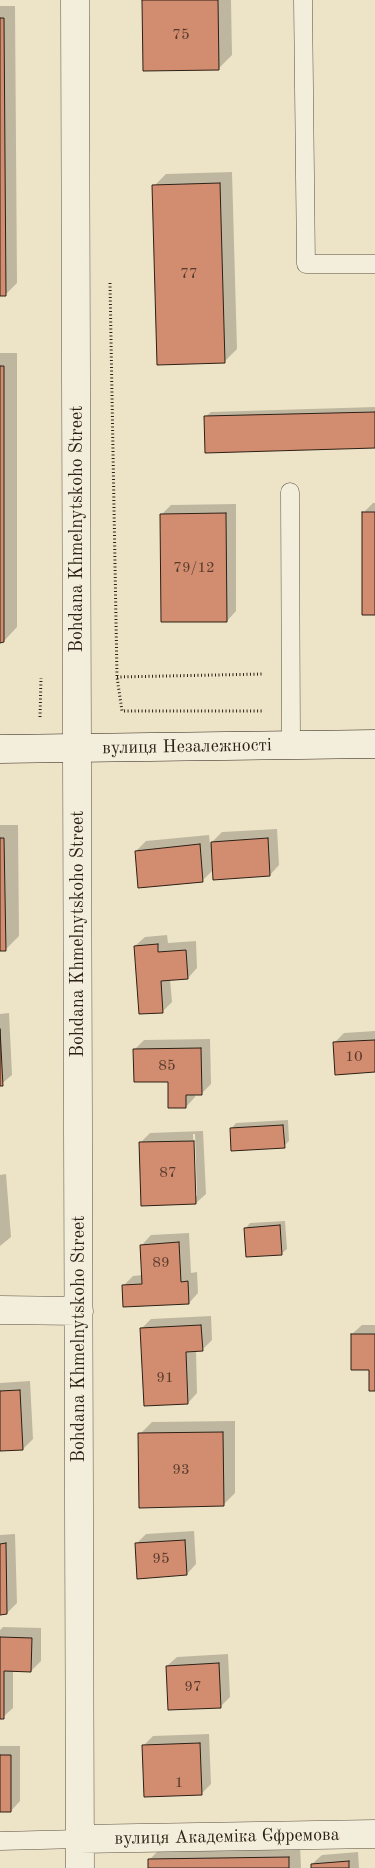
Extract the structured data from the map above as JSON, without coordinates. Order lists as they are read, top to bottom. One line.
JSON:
{"streets":{"street":["Bohdana Khmelnytskoho Street","вулиця Незалежності","вулиця Академіка Єфремова"]},"crossings":[["Bohdana Khmelnytskoho Street","вулиця Незалежності"],["Bohdana Khmelnytskoho Street","вулиця Академіка Єфремова"]],"house_numbers":["75","77","79/12","10","85","87","89","91","93","95","97","1"]}
